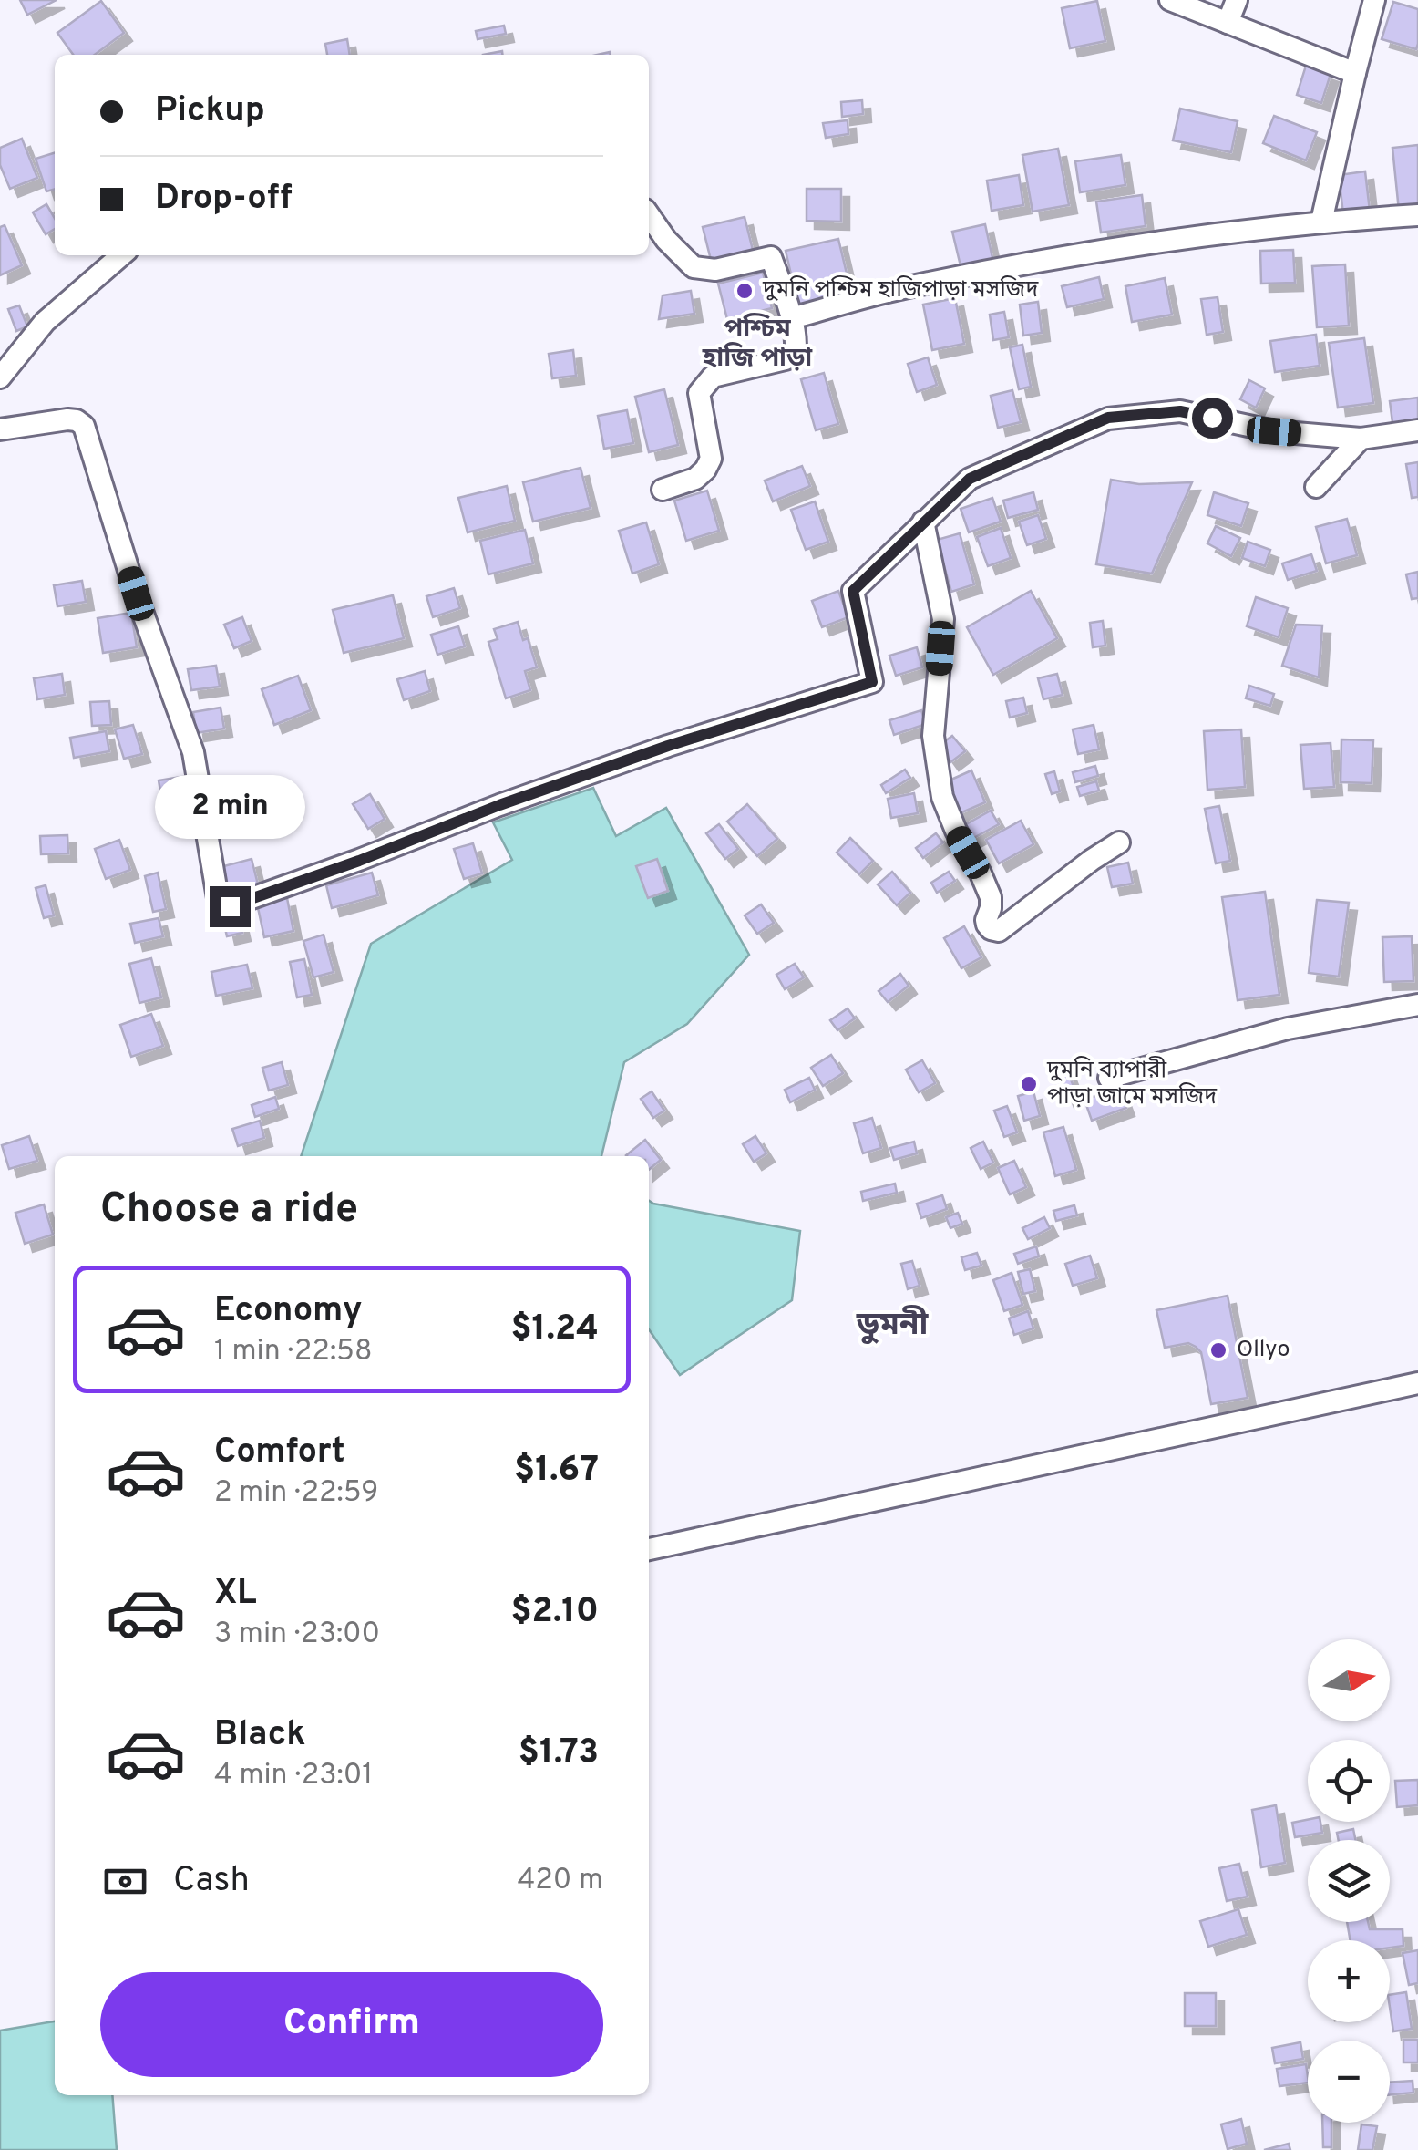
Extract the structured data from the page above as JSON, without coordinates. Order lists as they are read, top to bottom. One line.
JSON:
{"districts":["পশ্চিম হাজি পাড়া","ডুমনী"],"places":["দুমনি পশ্চিম হাজিপাড়া মসজিদ","দুমনি ব্যাপারী পাড়া জামে মসজিদ","Ollyo"],"north":"right","page":{"banner":["Pickup","Drop-off"],"bubble":"2 min","heading":"Choose a ride","list":[{"name":"Economy","note":"1 min · 22:58","value":"$1.24"},{"name":"Comfort","note":"2 min · 22:59","value":"$1.67"},{"name":"XL","note":"3 min · 23:00","value":"$2.10"},{"name":"Black","note":"4 min · 23:01","value":"$1.73"}],"map_buttons":["+","−"],"pay":["Cash","420 m"],"buttons":"Confirm"}}
